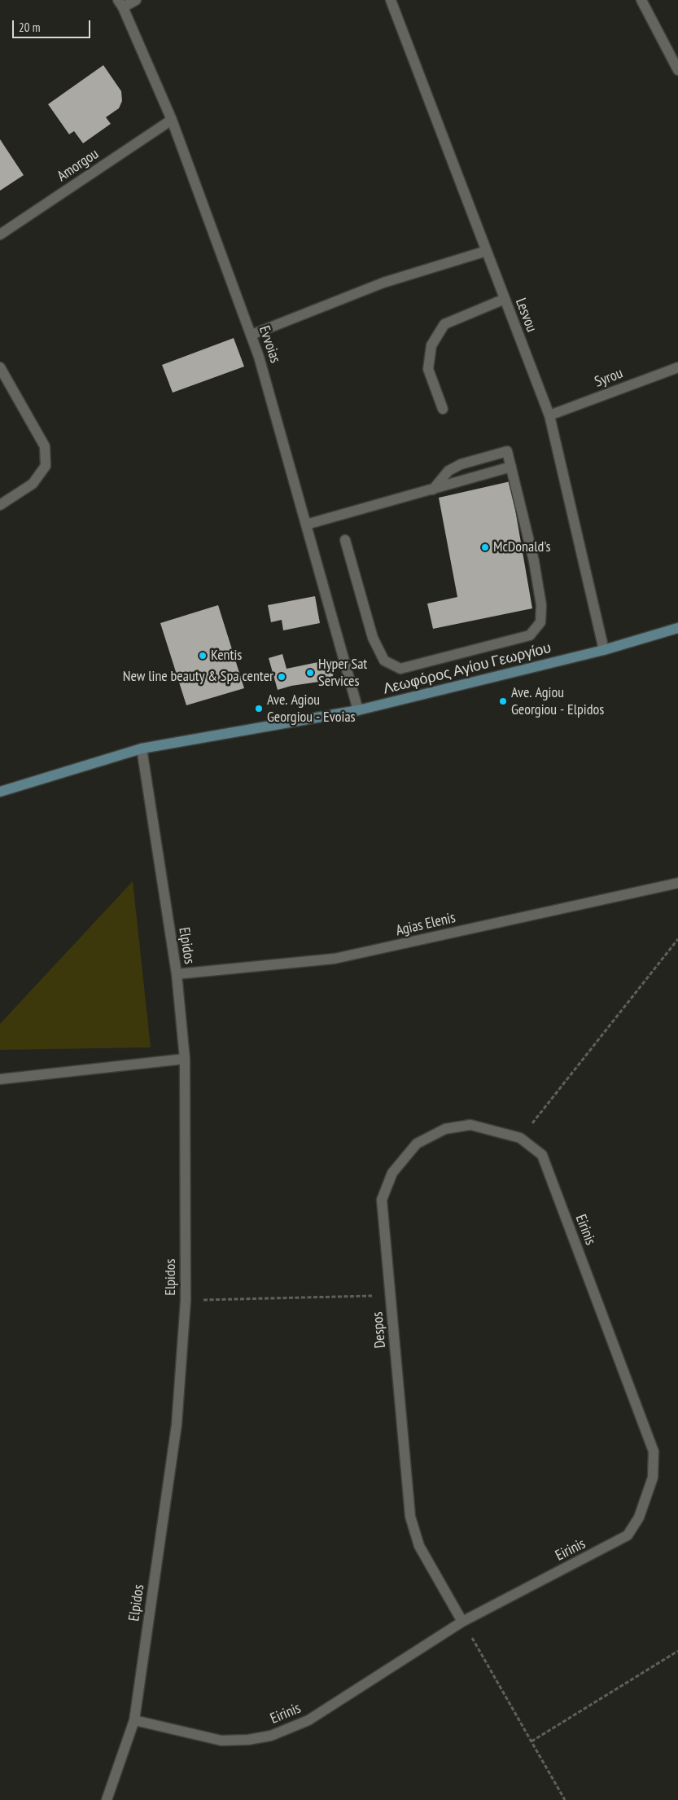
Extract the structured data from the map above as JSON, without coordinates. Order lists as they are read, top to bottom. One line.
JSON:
{"streets":{"main road":["Λεωφόρος Αγίου Γεωργίου"],"street":["Amorgou","Lesvou","Evvoias","Syrou","Agias Elenis","Elpidos","Eirinis","Despos"]},"crossings":[["Amorgou","Evvoias"],["Lesvou","Syrou"],["Lesvou","Λεωφόρος Αγίου Γεωργίου"],["Evvoias","Λεωφόρος Αγίου Γεωργίου"],["Λεωφόρος Αγίου Γεωργίου","Elpidos"],["Agias Elenis","Elpidos"],["Elpidos","Eirinis"],["Eirinis","Despos"]],"places":["McDonald's","Kentis","Hyper Sat Services","New line beauty & Spa center","Ave. Agiou Georgiou - Elpidos","Ave. Agiou Georgiou - Evoias"],"scale_bar":"20 m"}
